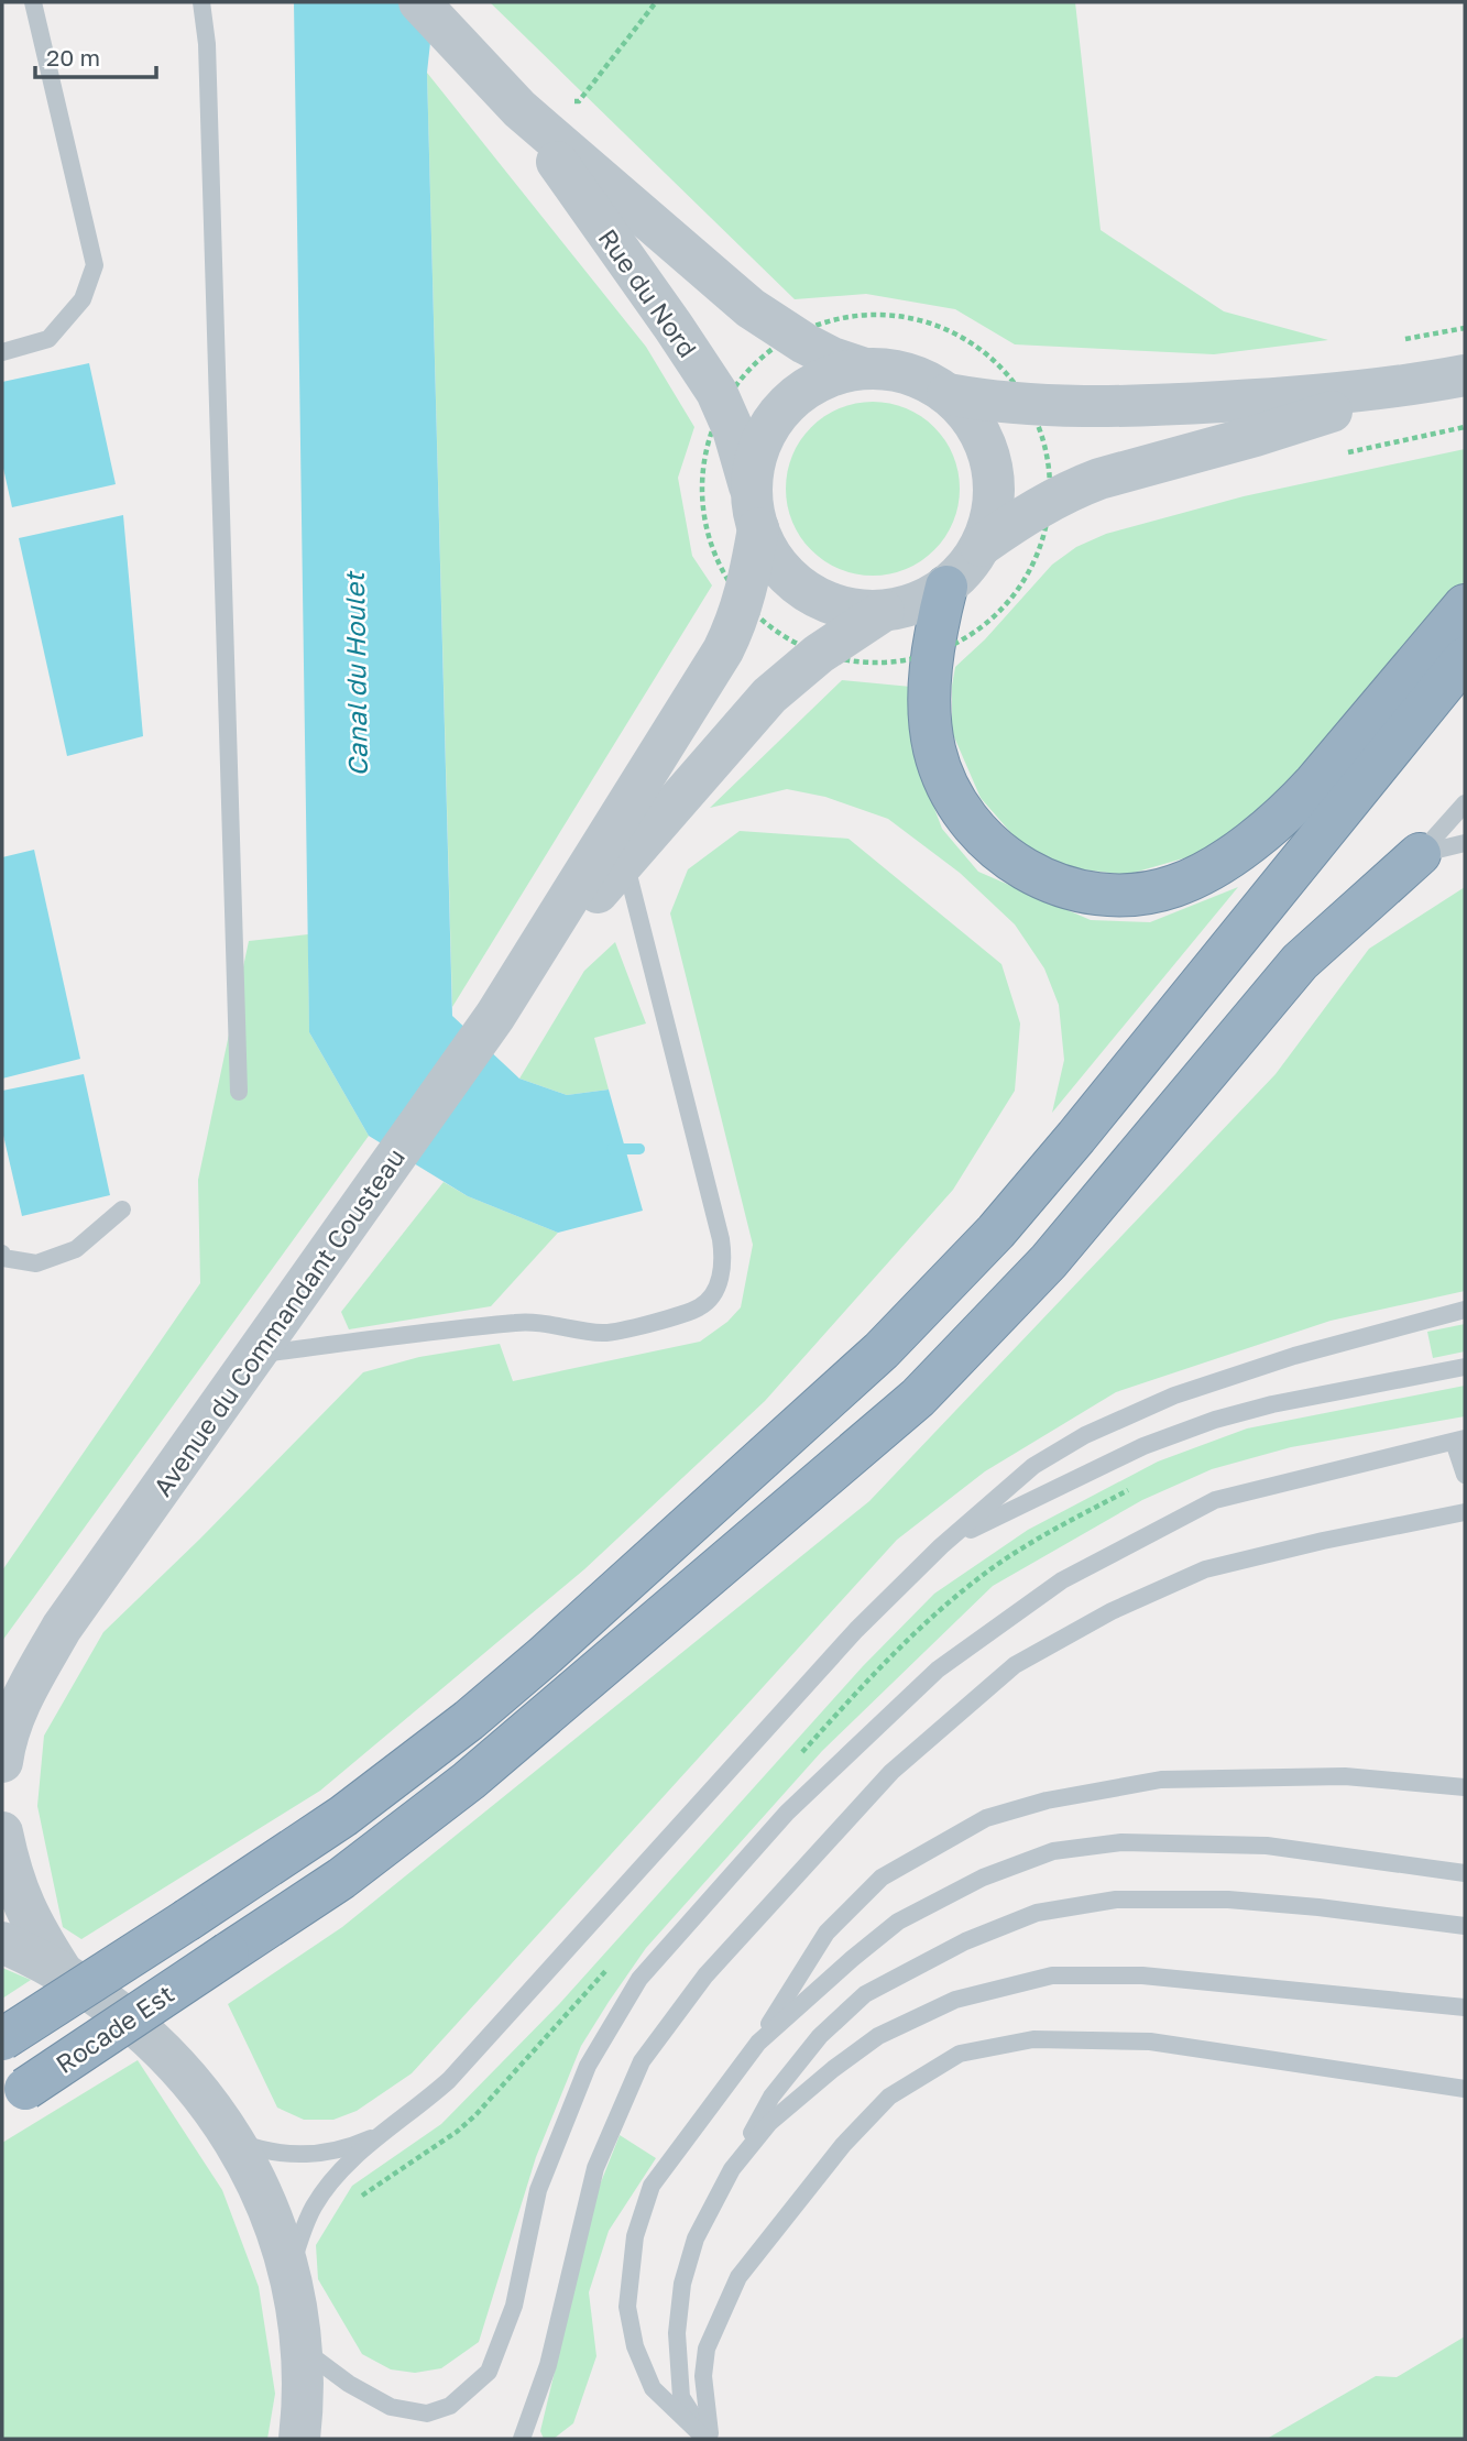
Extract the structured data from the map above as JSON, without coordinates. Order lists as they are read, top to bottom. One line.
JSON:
{"streets":{"highway":["Rocade Est"],"street":["Rue du Nord","Avenue du Commandant Cousteau"]},"crossings":[["Rue du Nord","Avenue du Commandant Cousteau"]],"water":["Canal du Houlet"],"scale_bar":"20 m"}
